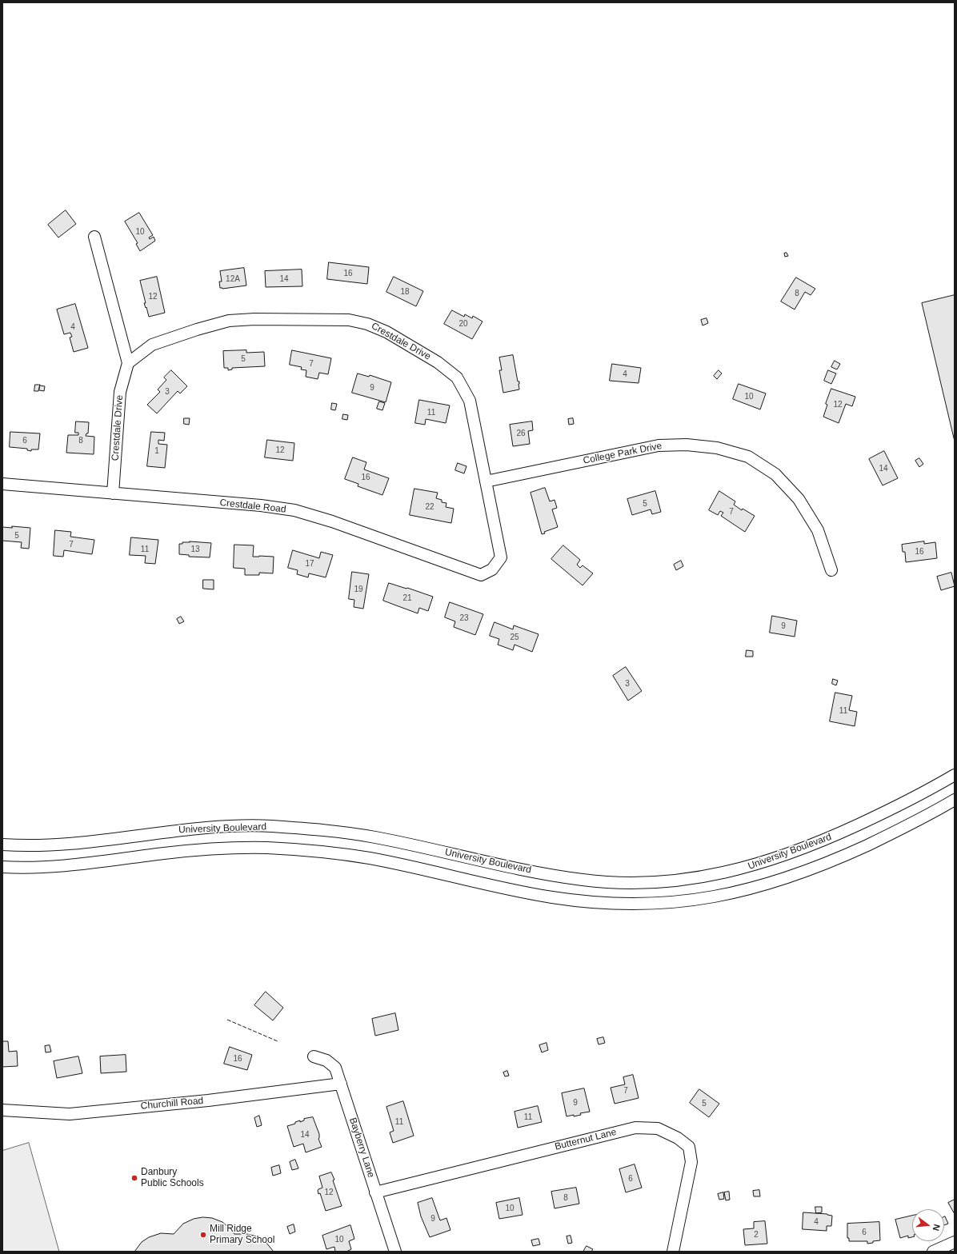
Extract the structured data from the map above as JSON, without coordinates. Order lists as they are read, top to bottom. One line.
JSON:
{"streets":{"street":["Crestdale Drive","College Park Drive","Crestdale Road","University Boulevard","Churchill Road","Butternut Lane","Bayberry Lane"]},"crossings":[["Crestdale Drive","College Park Drive"],["Crestdale Drive","Crestdale Road"],["Churchill Road","Bayberry Lane"],["Butternut Lane","Bayberry Lane"]],"places":["Danbury Public Schools","Mill Ridge Primary School"],"house_numbers":["10","16","12A","14","18","8","12","20","4","5","7","4","9","3","10","12","11","26","6","8","12","1","14","16","5","22","7","5","7","11","13","16","17","19","21","23","9","25","3","11","16","7","9","5","11","11","14","6","12","8","10","9","4","6","2","10"],"north":"right"}
